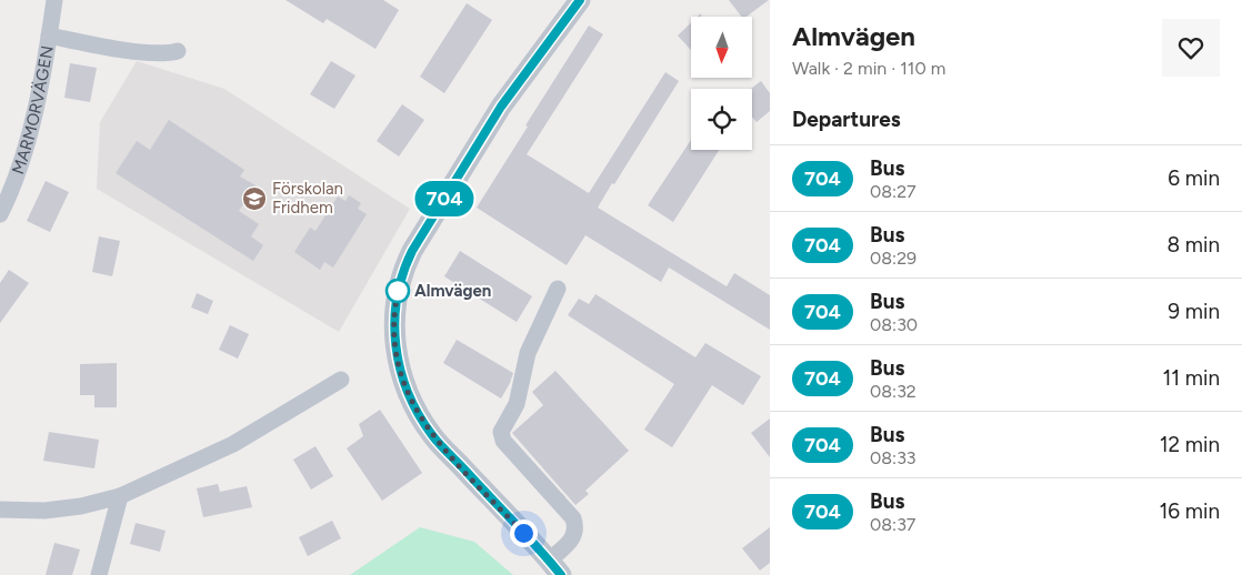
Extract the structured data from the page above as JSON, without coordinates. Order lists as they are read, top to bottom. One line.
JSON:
{"streets":{"street":["MARMORVÄGEN"]},"places":{"school or university":["Förskolan Fridhem"],"other":["Almvägen"]},"lines":["bus line 704"],"north":"bottom","page":{"on_map":"704","heading":[["Almvägen","Walk · 2 min · 110 m"],"Departures"],"list":[{"mark":"704","name":"Bus","note":"08:27","value":"6 min"},{"mark":"704","name":"Bus","note":"08:29","value":"8 min"},{"mark":"704","name":"Bus","note":"08:30","value":"9 min"},{"mark":"704","name":"Bus","note":"08:32","value":"11 min"},{"mark":"704","name":"Bus","note":"08:33","value":"12 min"},{"mark":"704","name":"Bus","note":"08:37","value":"16 min"}]}}
